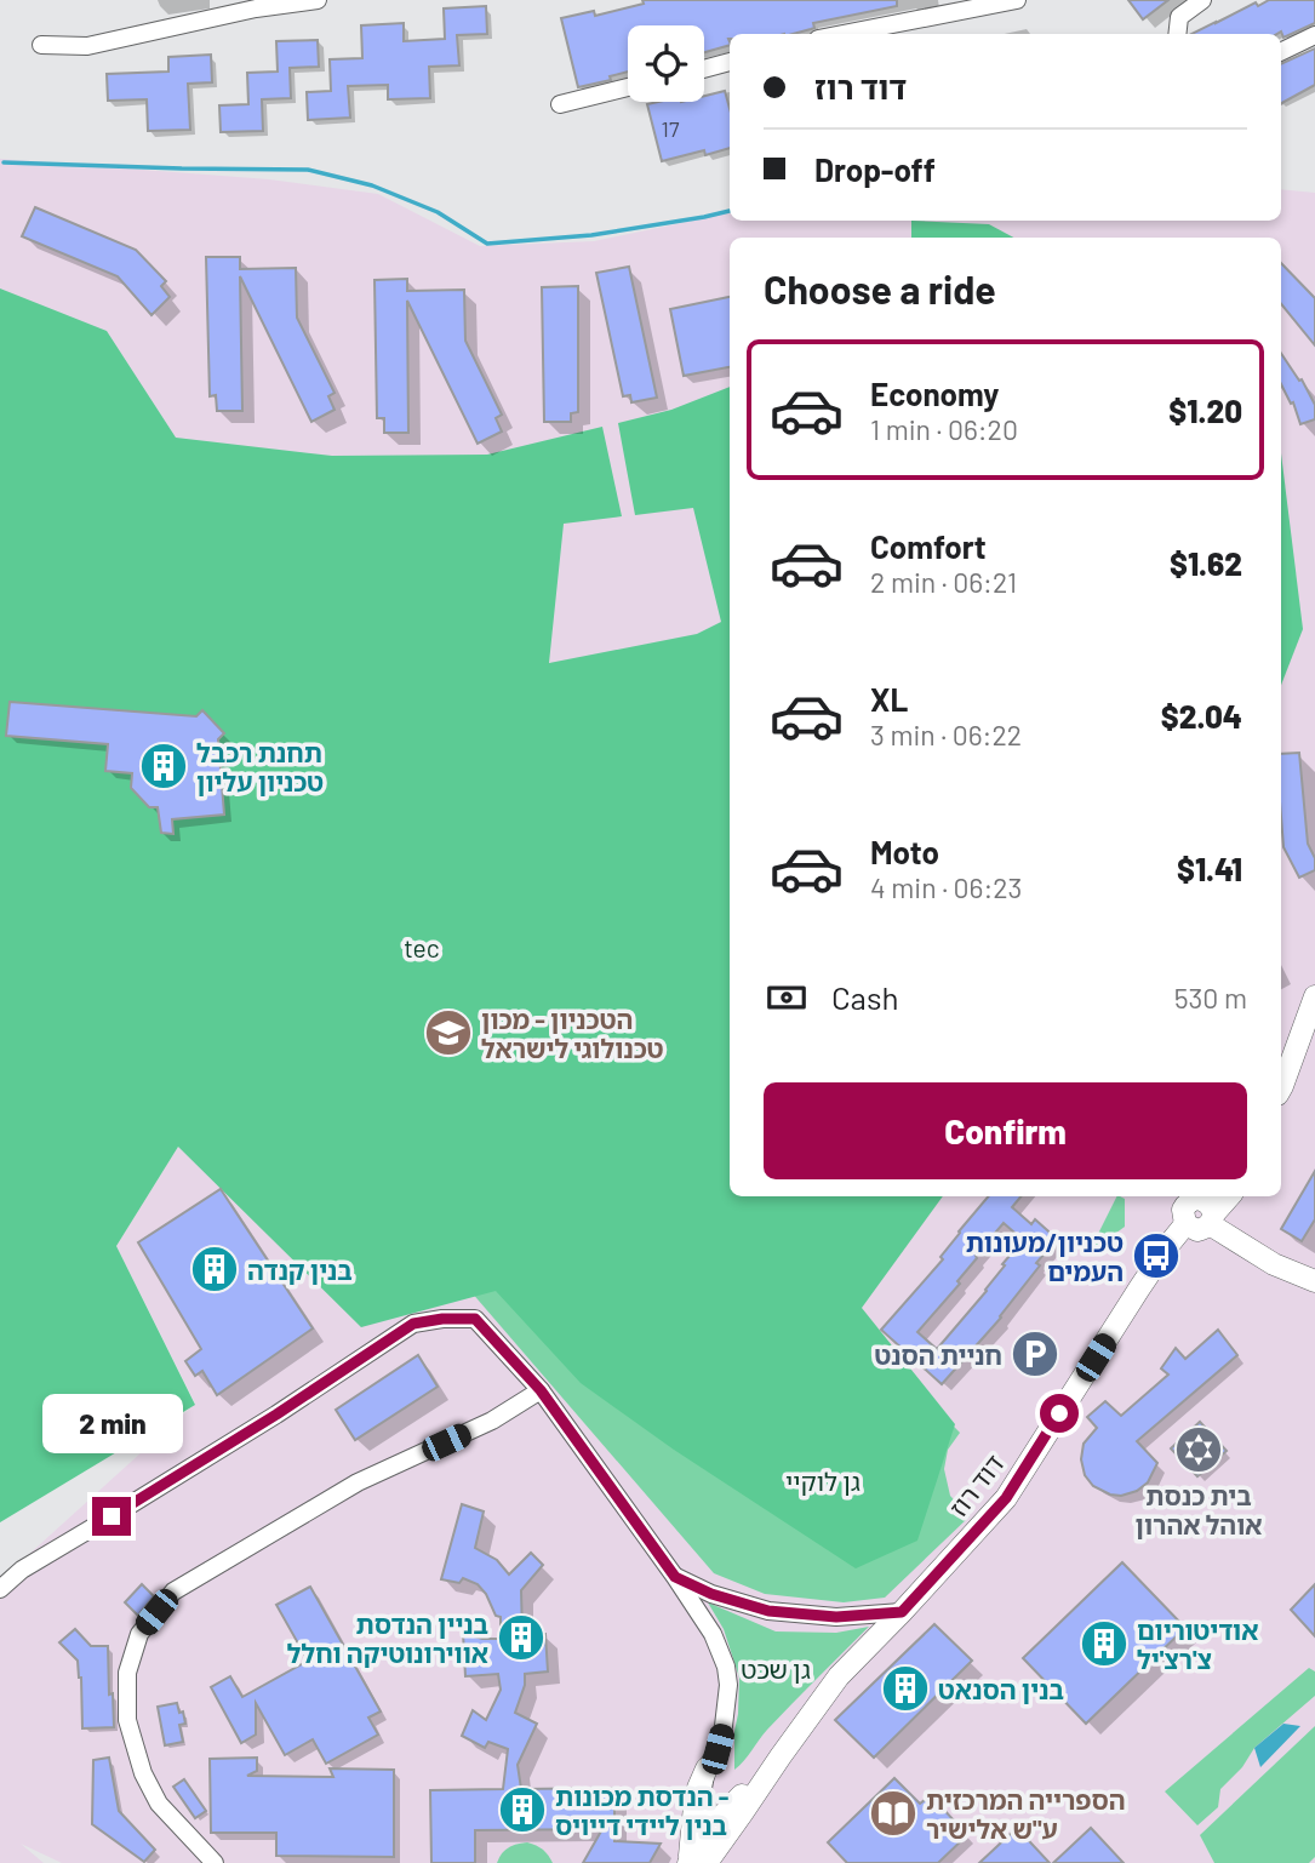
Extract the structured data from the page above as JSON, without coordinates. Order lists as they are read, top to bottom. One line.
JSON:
{"streets":{"street":["דוד רוז"]},"parks":["tec","גן לוקיי","גן שכט"],"places":{"building":["תחנת רכבל טכניון עליון","בנין קנדה","בניין הנדסת אווירונוטיקה וחלל","אודיטוריום צ'רצ'יל","בנין הסנאט","הנדסת מכונות - בנין ליידי דייויס"],"school or university":["הטכניון - מכון טכנולוגי לישראל"],"bus stop":["טכניון/מעונות העמים"],"parking":["חניית הסנט"],"synagogue":["בית כנסת אוהל אהרון"],"library":["הספרייה המרכזית ע\"ש אלישיר"]},"house_numbers":["17"],"page":{"banner":["דוד רוז","Drop-off"],"heading":"Choose a ride","list":[{"name":"Economy","note":"1 min · 06:20","value":"$1.20"},{"name":"Comfort","note":"2 min · 06:21","value":"$1.62"},{"name":"XL","note":"3 min · 06:22","value":"$2.04"},{"name":"Moto","note":"4 min · 06:23","value":"$1.41"}],"pay":["Cash","530 m"],"buttons":"Confirm","bubble":"2 min"}}
